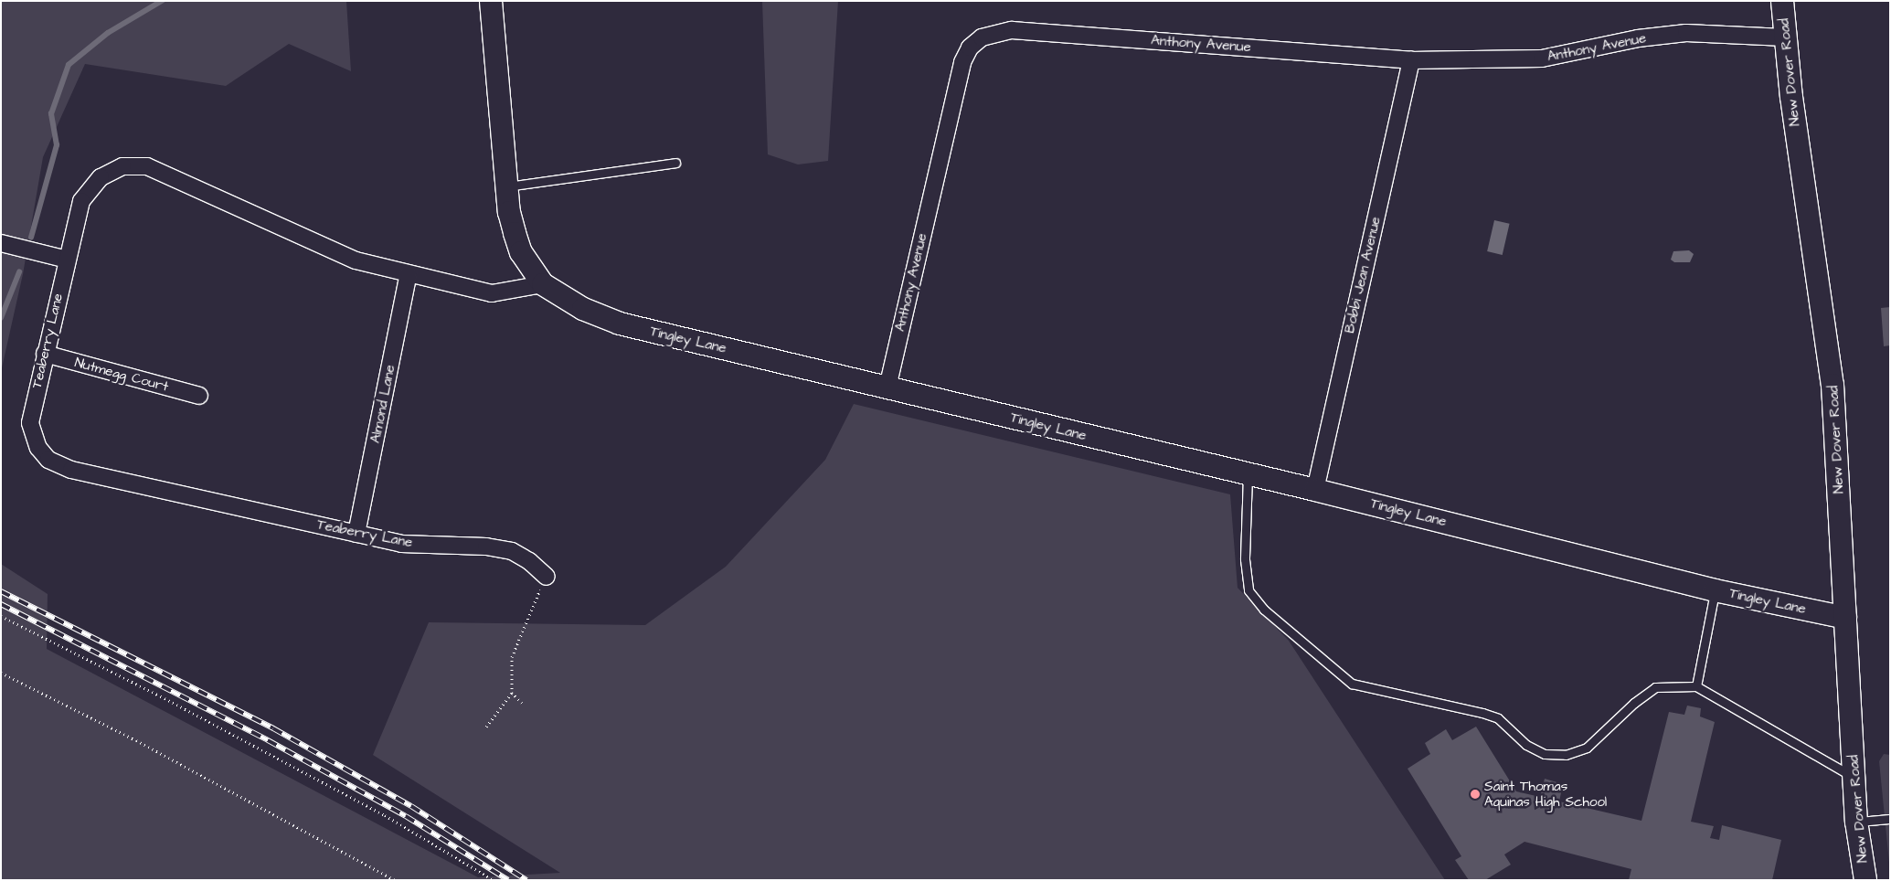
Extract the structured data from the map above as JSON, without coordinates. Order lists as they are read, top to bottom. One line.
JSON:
{"streets":{"street":["Anthony Avenue","New Dover Road","Bobbi Jean Avenue","Tingley Lane","Teaberry Lane","Nutmegg Court","Almond Lane"]},"crossings":[["Anthony Avenue","New Dover Road"],["Anthony Avenue","Bobbi Jean Avenue"],["Anthony Avenue","Tingley Lane"],["New Dover Road","Tingley Lane"],["Bobbi Jean Avenue","Tingley Lane"],["Tingley Lane","Teaberry Lane"],["Teaberry Lane","Nutmegg Court"],["Teaberry Lane","Almond Lane"]],"places":["Saint Thomas Aquinas High School"]}
